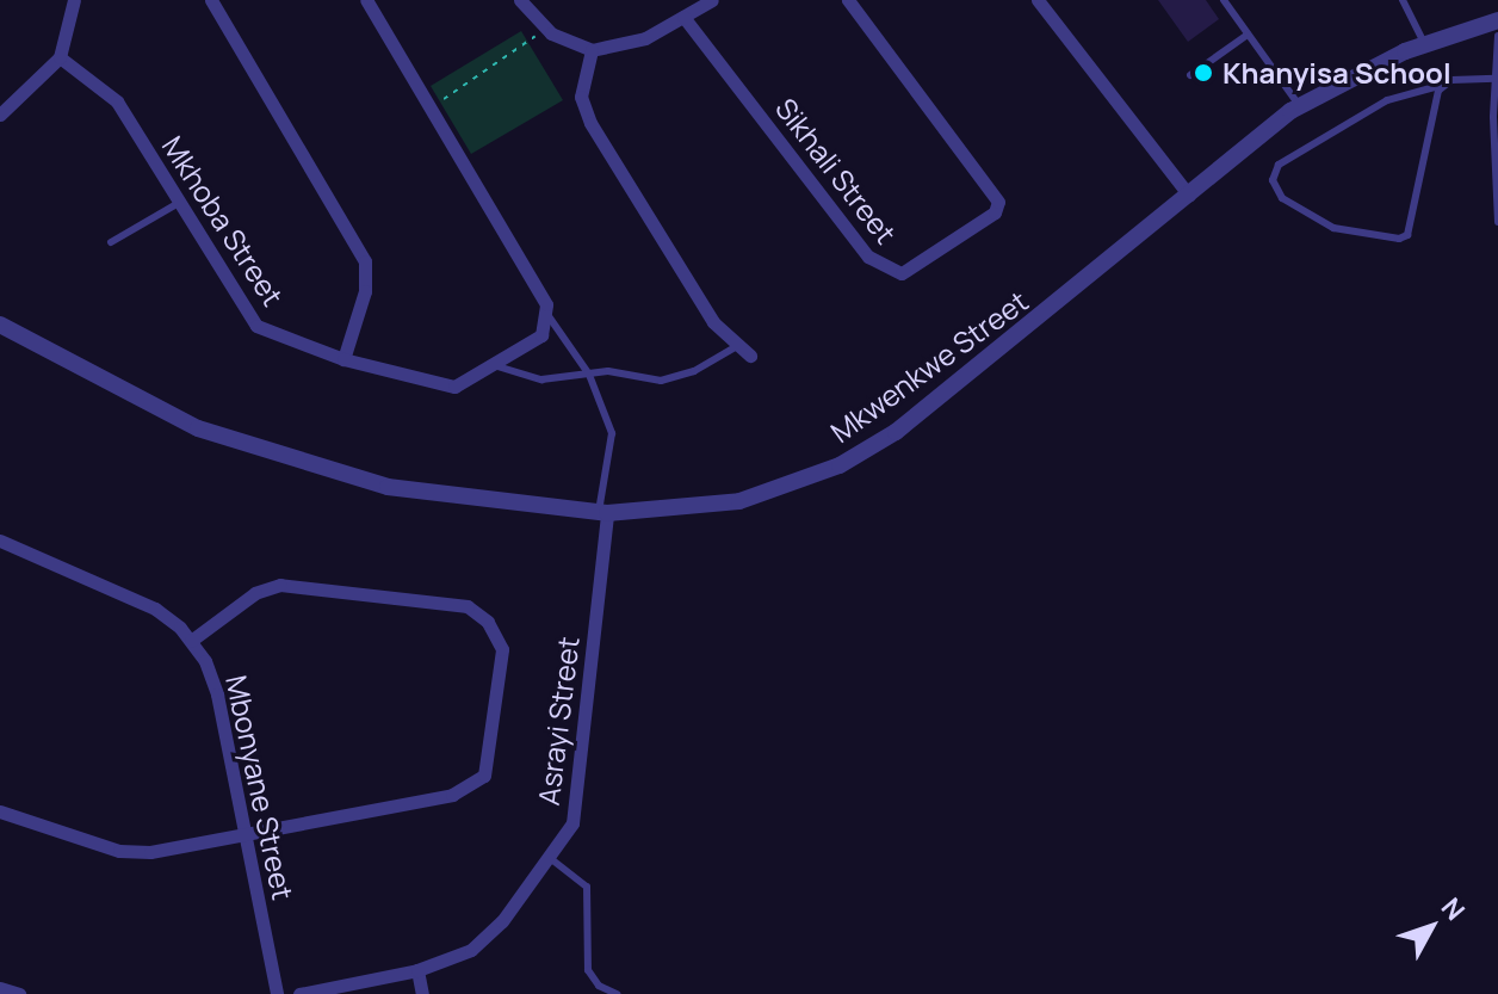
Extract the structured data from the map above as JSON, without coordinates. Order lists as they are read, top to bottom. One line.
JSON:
{"streets":{"street":["Sikhali Street","Mkhoba Street","Mkwenkwe Street","Asrayi Street","Mbonyane Street"]},"crossings":[["Mkwenkwe Street","Asrayi Street"]],"places":["Khanyisa School"],"north":"top right"}
